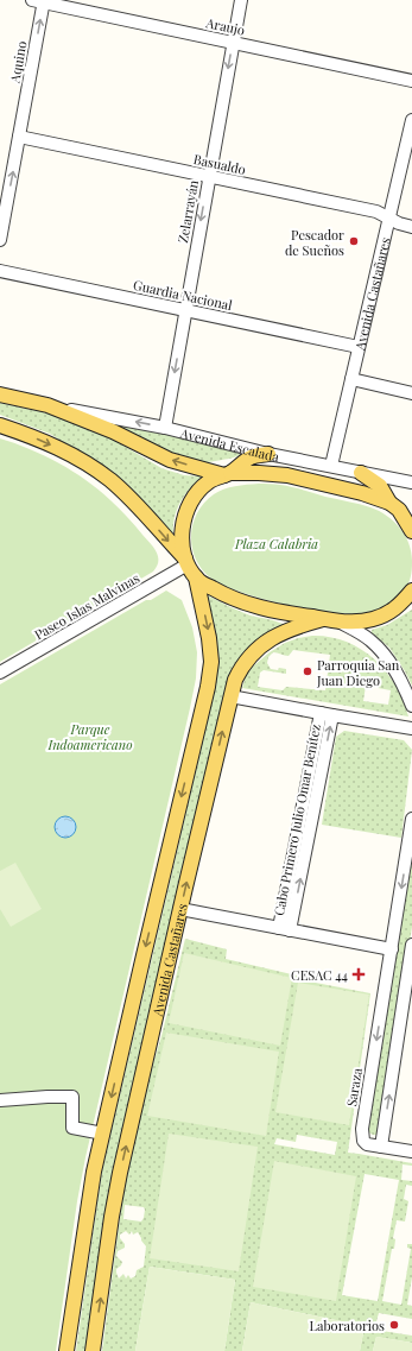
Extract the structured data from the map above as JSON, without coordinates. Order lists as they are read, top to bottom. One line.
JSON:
{"streets":{"main road":["Avenida Castañares","Avenida Escalada"],"street":["Araujo","Aquino","Basualdo","Zelarrayán","Guardia Nacional","Paseo Islas Malvinas","Cabo Primero Julio Omar Benítez","Saraza"]},"crossings":[["Araujo","Aquino"],["Araujo","Zelarrayán"],["Aquino","Basualdo"],["Basualdo","Zelarrayán"],["Basualdo","Avenida Castañares"],["Zelarrayán","Guardia Nacional"],["Zelarrayán","Avenida Escalada"],["Avenida Castañares","Guardia Nacional"],["Avenida Castañares","Avenida Escalada"]],"one_way":["Aquino","Zelarrayán","Avenida Escalada"],"parks":["Plaza Calabria","Parque Indoamericano"],"places":{"other":["Pescador de Sueños","Parroquia San Juan Diego","Laboratorios"],"health":["CESAC 44"]}}
